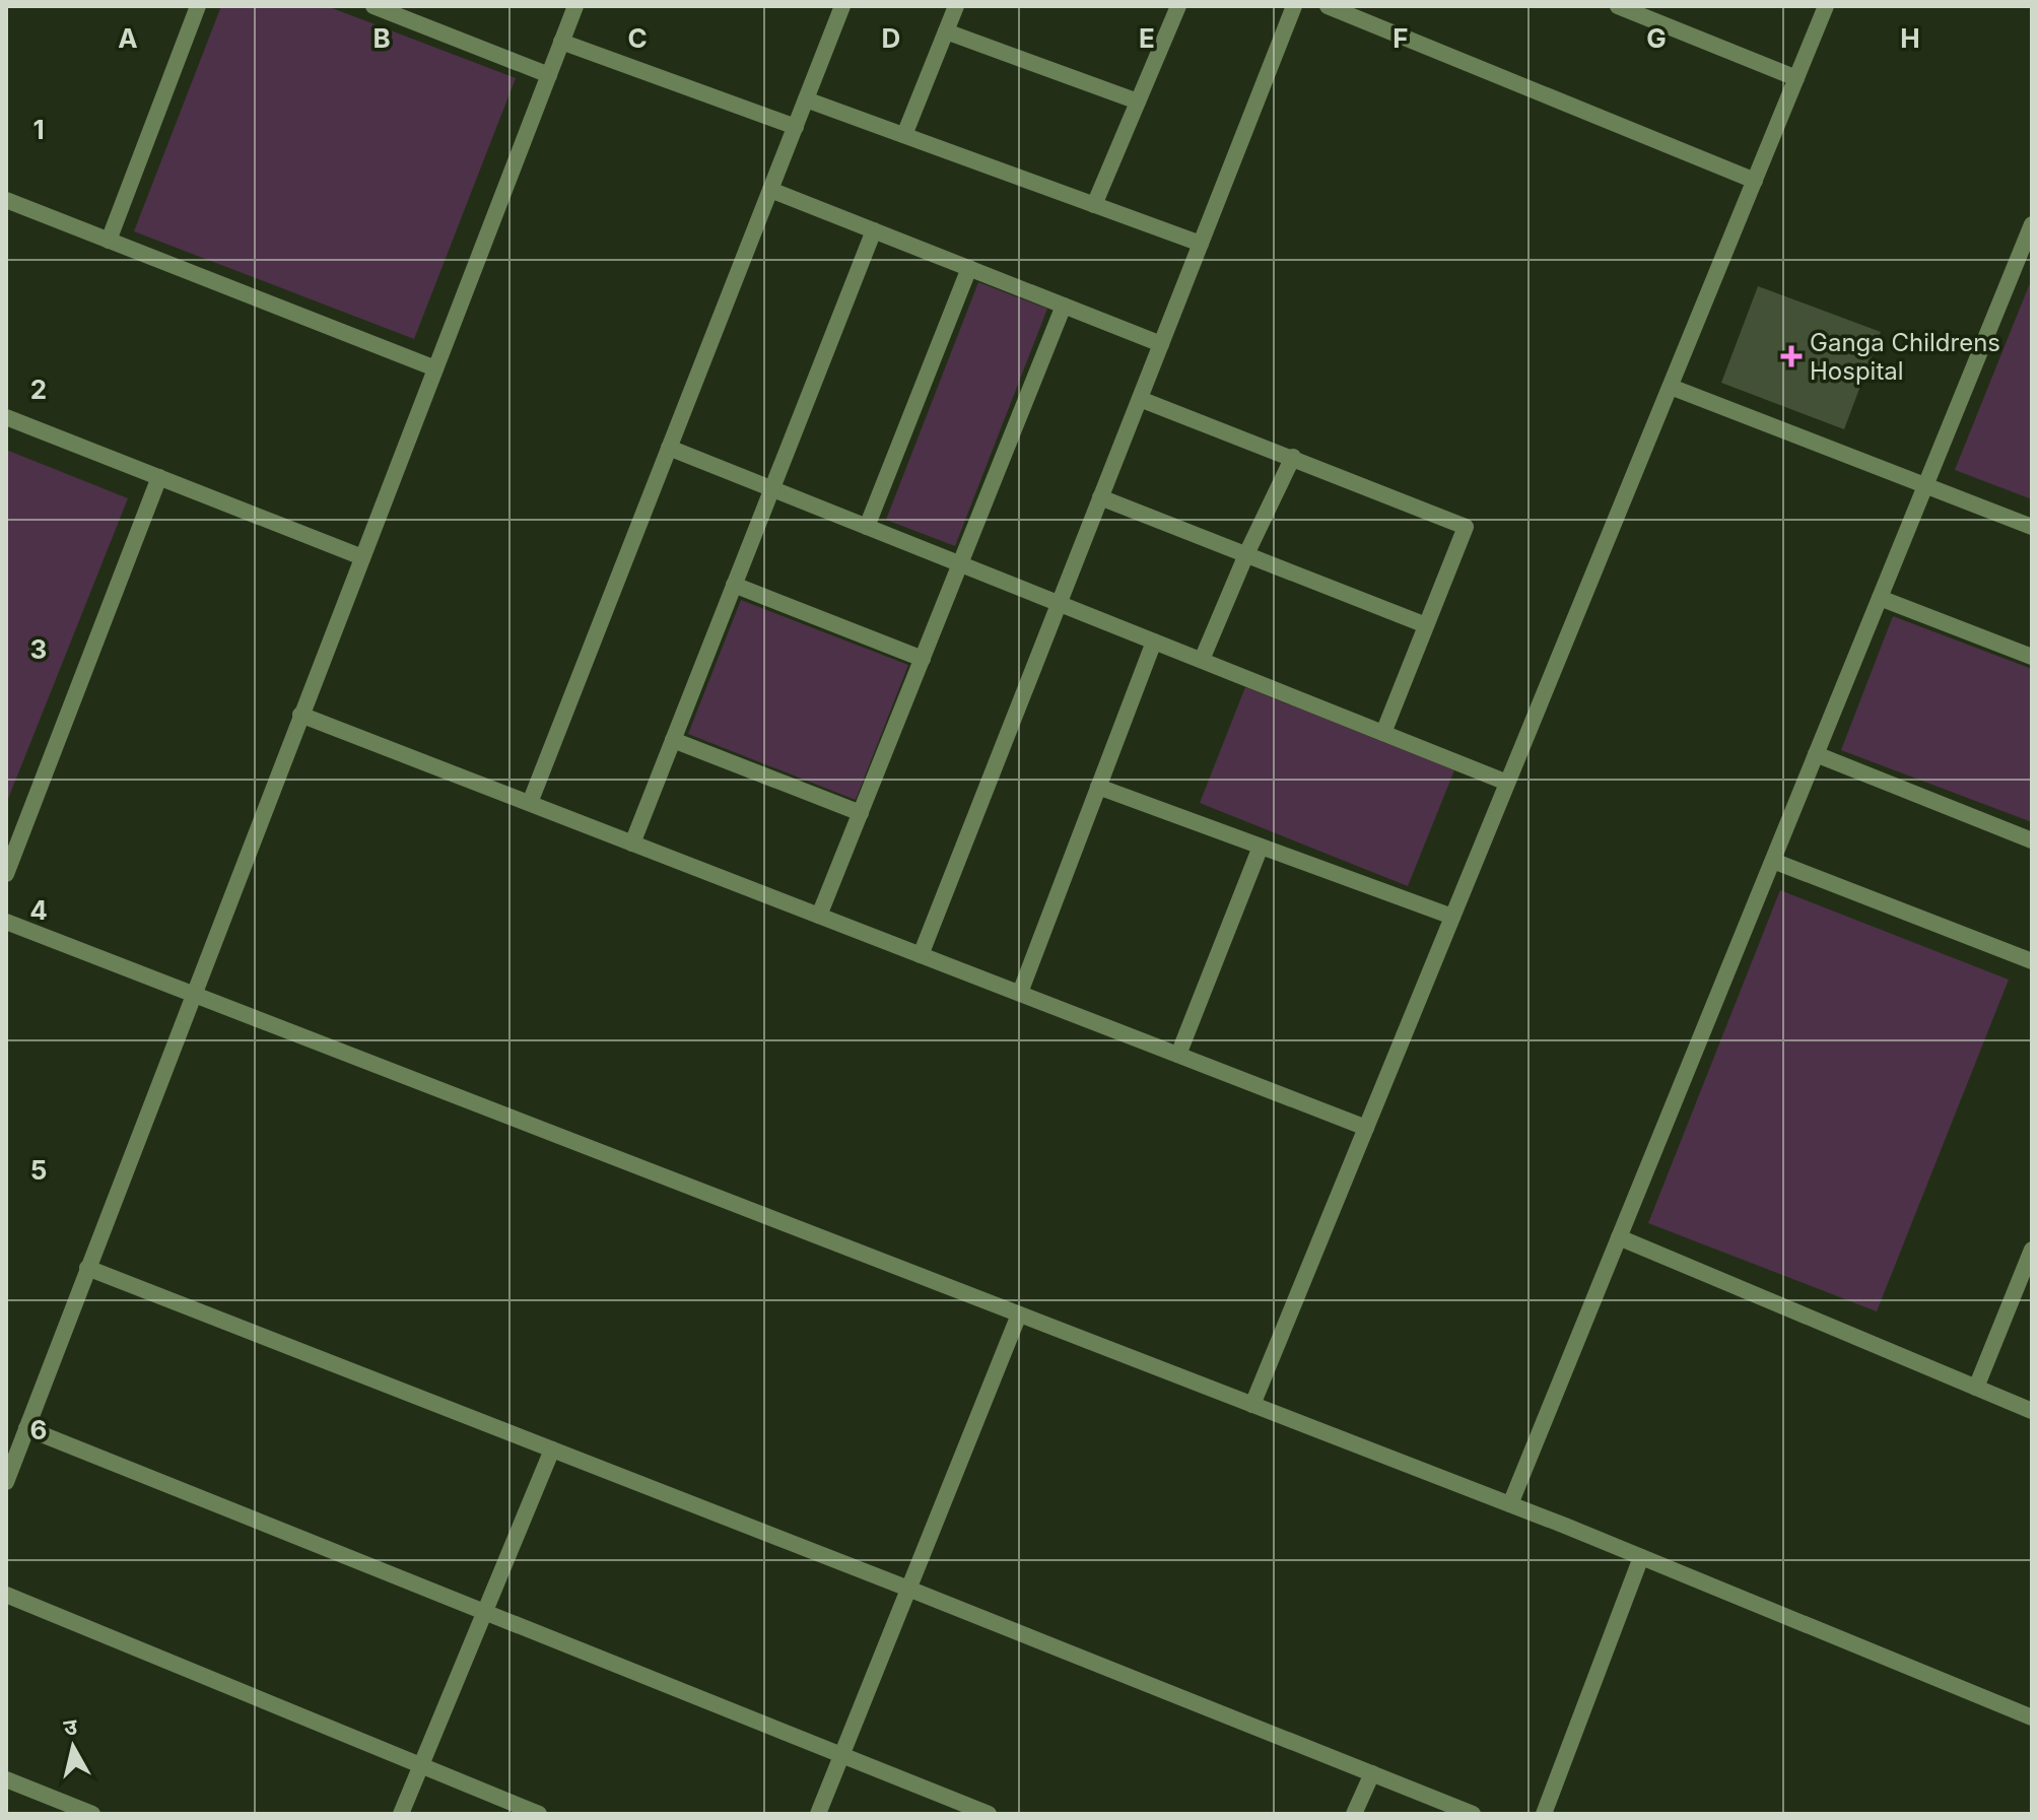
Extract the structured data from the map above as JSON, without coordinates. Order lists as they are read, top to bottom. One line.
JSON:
{"places":{"health":["Ganga Childrens Hospital"]},"north":"top","grid":{"columns":["A","B","C","D","E","F","G","H"],"rows":["1","2","3","4","5","6"]}}
